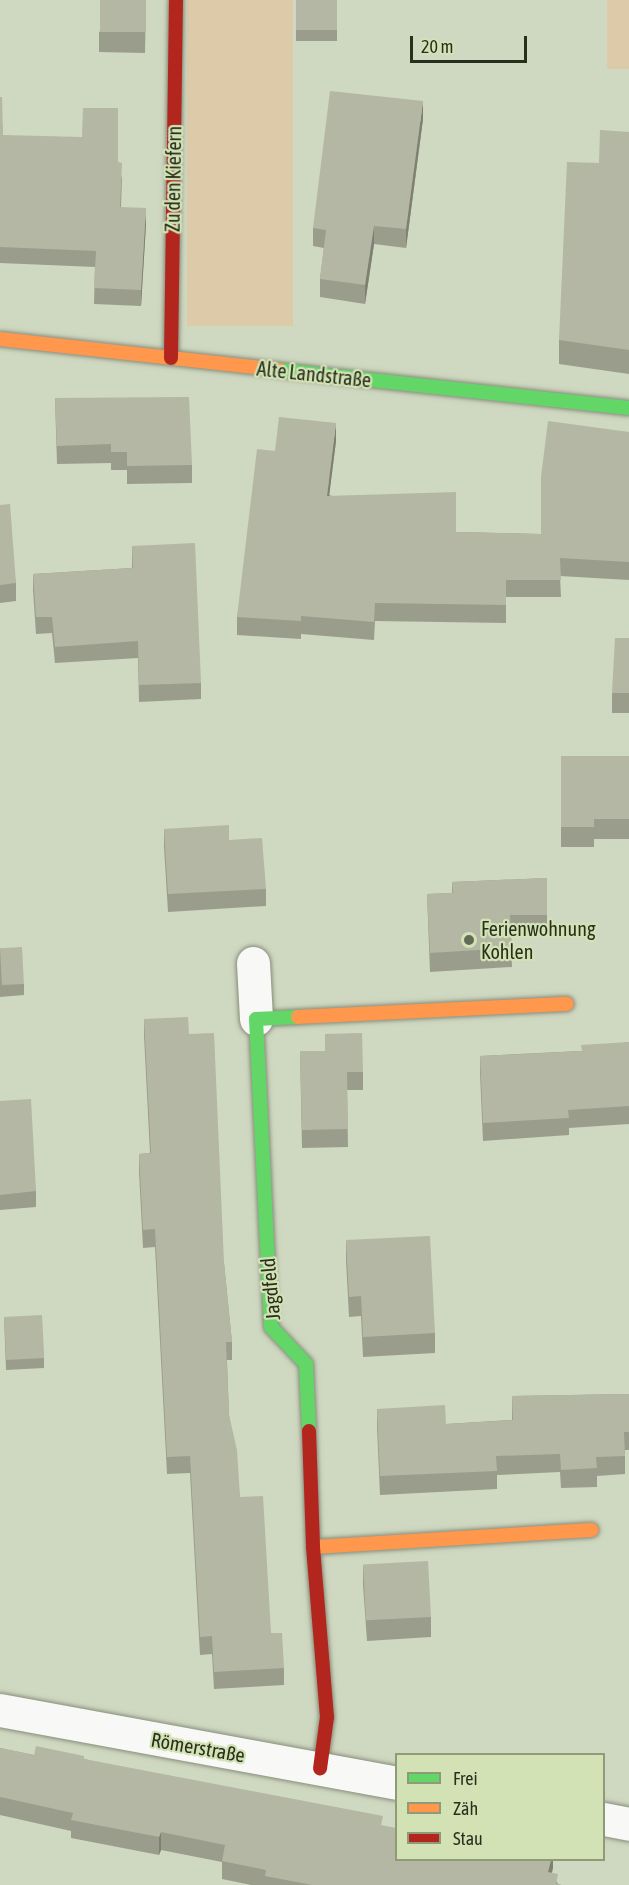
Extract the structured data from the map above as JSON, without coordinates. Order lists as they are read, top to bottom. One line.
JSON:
{"streets":{"street":["Zu den Kiefern","Alte Landstraße","Jagdfeld","Römerstraße"]},"crossings":[["Zu den Kiefern","Alte Landstraße"],["Jagdfeld","Römerstraße"]],"places":["Ferienwohnung Kohlen"],"legend":["Frei","Zäh","Stau"],"scale_bar":"20 m"}
